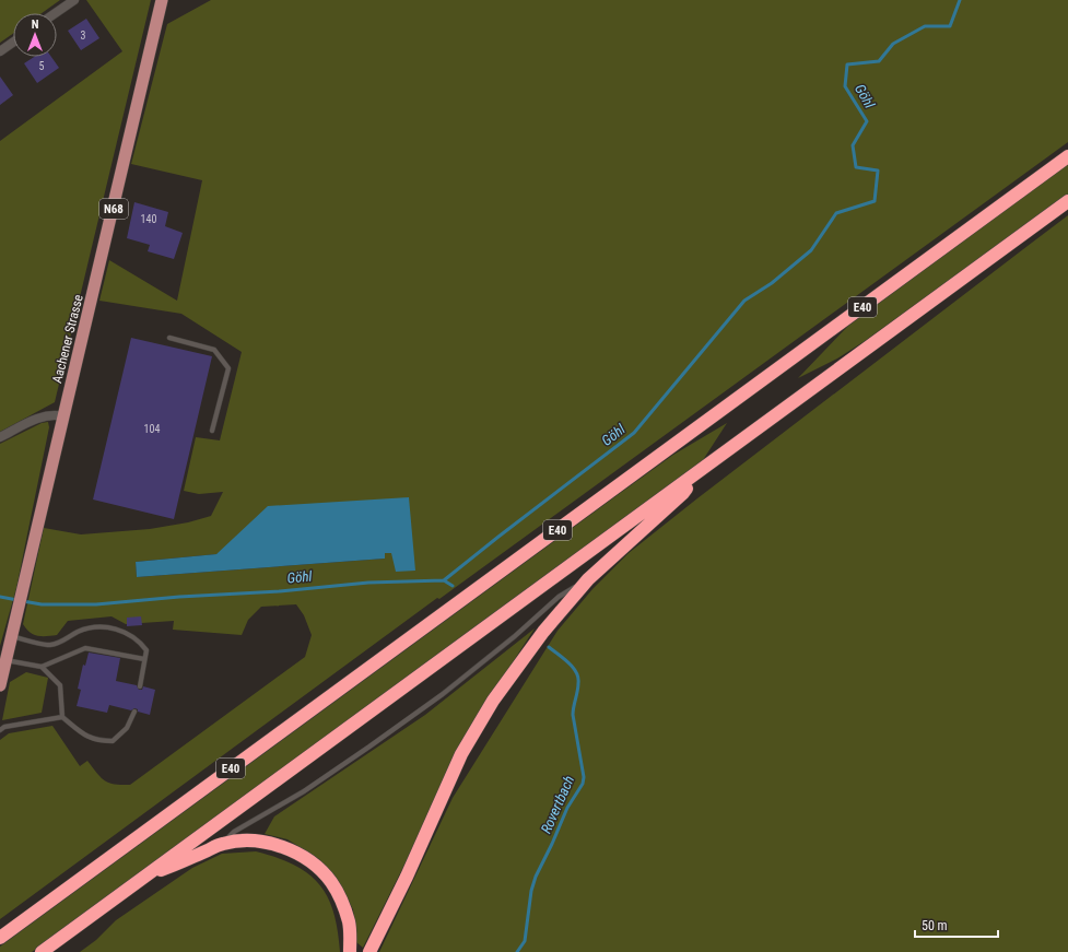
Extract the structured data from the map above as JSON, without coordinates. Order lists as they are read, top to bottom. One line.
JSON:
{"streets":{"highway":["E40"],"main road":["N68","Aachener Strasse"]},"water":["Göhl","Rovertbach"],"house_numbers":["3","5","140","104"],"scale_bar":"50 m","north":"top"}
